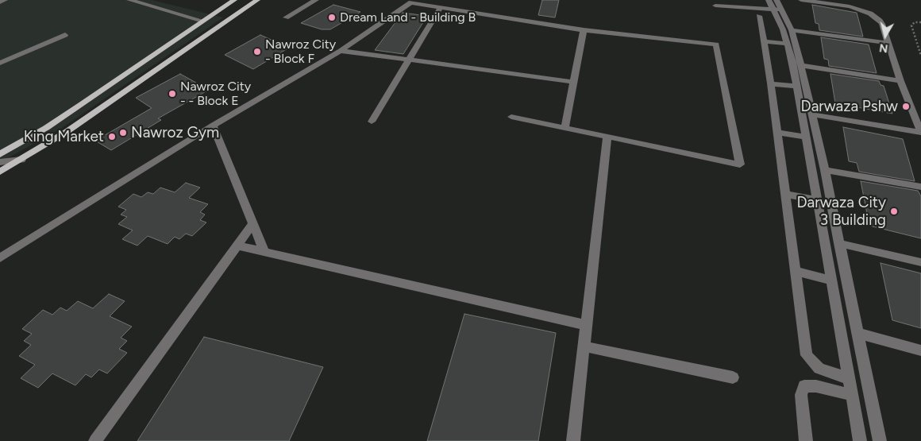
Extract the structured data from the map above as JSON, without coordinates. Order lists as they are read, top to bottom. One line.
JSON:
{"places":["Dream Land - Building B","Nawroz City - Block F","Nawroz City - - Block E","Darwaza Pshw","Nawroz Gym","King Market","Darwaza City 3 Building"],"north":"bottom"}
